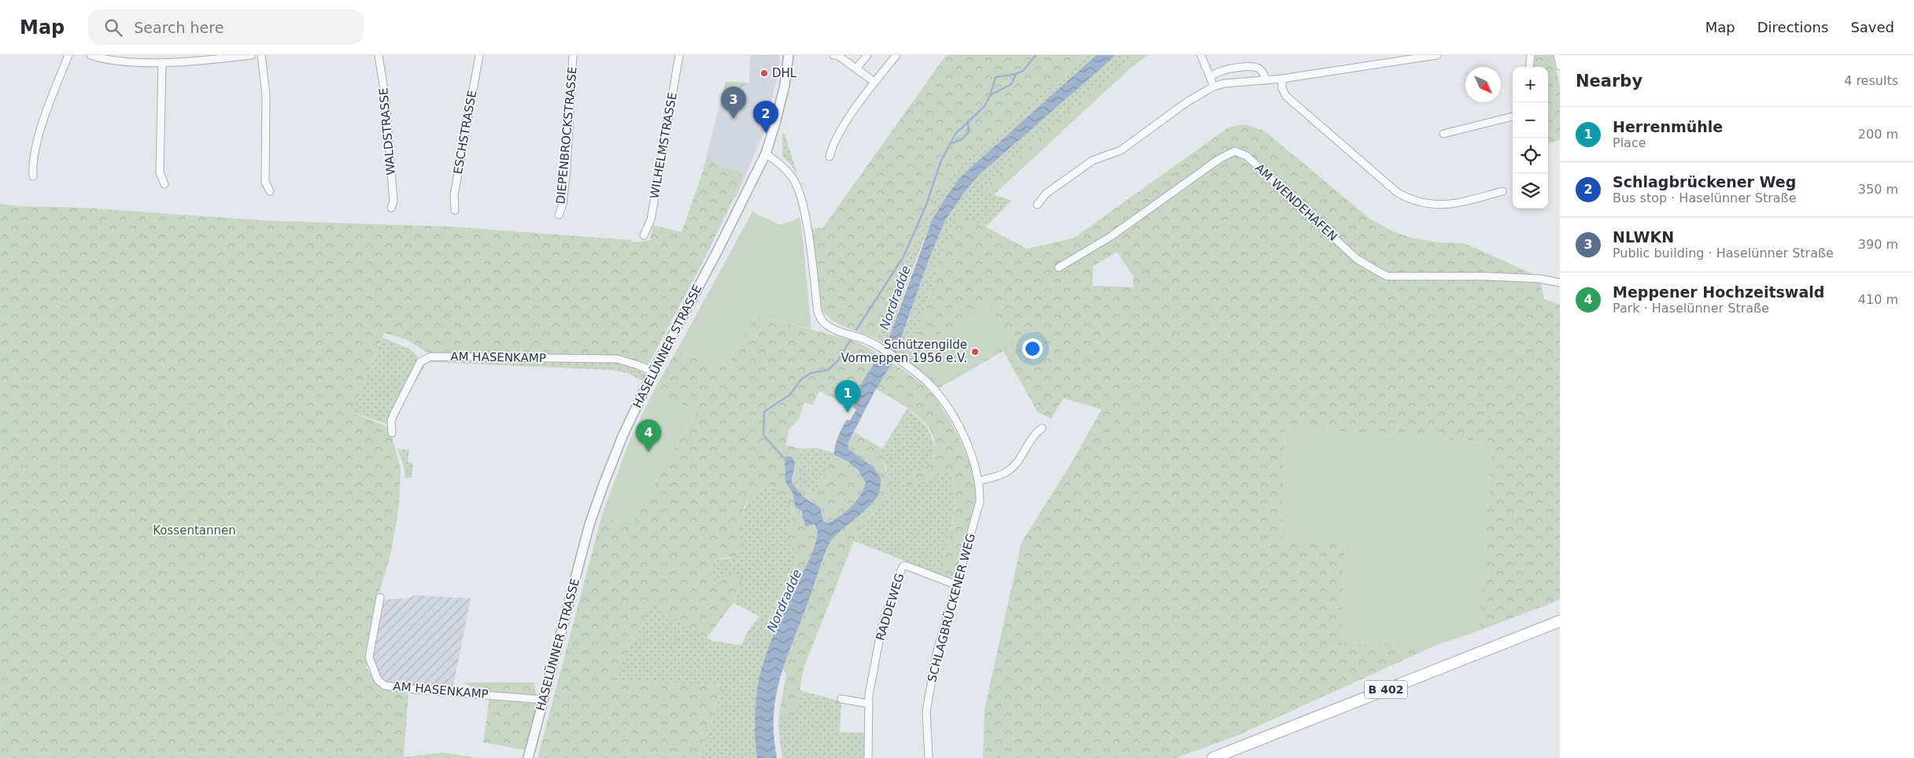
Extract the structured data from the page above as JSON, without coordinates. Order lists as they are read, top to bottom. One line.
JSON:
{"streets":{"main road":["B 402"],"street":["WALDSTRASSE","ESCHSTRASSE","DIEPENBROCKSTRASSE","WILHELMSTRASSE","AM WENDEHAFEN","HASELÜNNER STRASSE","AM HASENKAMP","RADDEWEG","SCHLAGBRÜCKENER WEG"]},"crossings":[["HASELÜNNER STRASSE","AM HASENKAMP"],["HASELÜNNER STRASSE","SCHLAGBRÜCKENER WEG"],["RADDEWEG","SCHLAGBRÜCKENER WEG"]],"water":["Nordradde"],"parks":["Kossentannen"],"places":["DHL","Schützengilde Vormeppen 1956 e.V."],"north":"bottom right","page":{"header":"Map","search":"Search here","nav":["Map","Directions","Saved"],"heading":["Nearby","4 results"],"map_buttons":["+","−"],"pins":["3","2","1","4"],"list":[{"mark":"1","name":"Herrenmühle","note":"Place","value":"200 m"},{"mark":"2","name":"Schlagbrückener Weg","note":"Bus stop · Haselünner Straße","value":"350 m"},{"mark":"3","name":"NLWKN","note":"Public building · Haselünner Straße","value":"390 m"},{"mark":"4","name":"Meppener Hochzeitswald","note":"Park · Haselünner Straße","value":"410 m"}]}}
